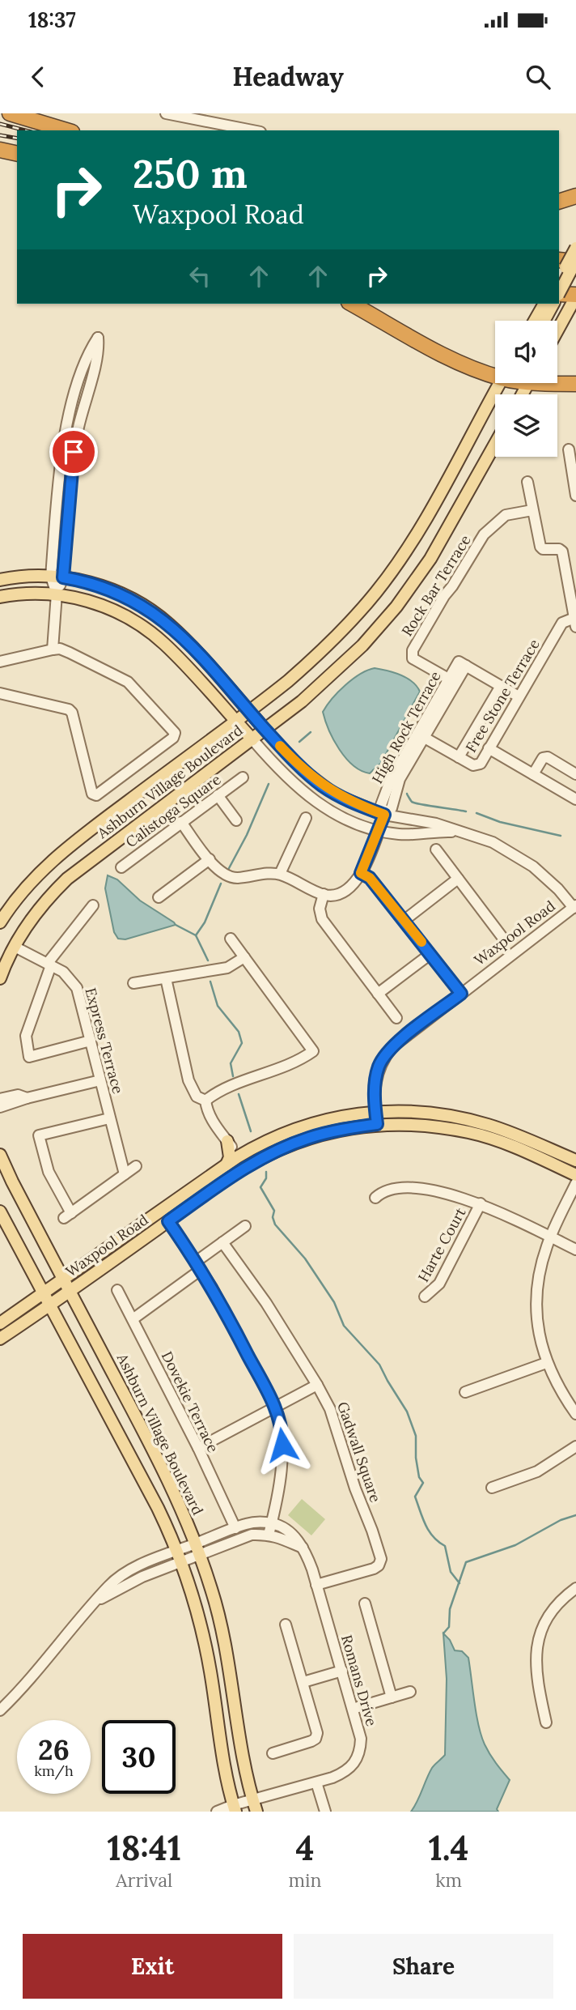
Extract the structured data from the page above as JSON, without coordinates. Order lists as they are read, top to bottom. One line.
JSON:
{"streets":{"main road":["Ashburn Village Boulevard","Waxpool Road"],"street":["Rock Bar Terrace","Free Stone Terrace","High Rock Terrace","Calistoga Square","Express Terrace","Harte Court","Dovekie Terrace","Gadwall Square","Romans Drive"]},"crossings":[["Rock Bar Terrace","High Rock Terrace"],["Free Stone Terrace","High Rock Terrace"],["Ashburn Village Boulevard","Waxpool Road"],["Ashburn Village Boulevard","Express Terrace"],["Ashburn Village Boulevard","Romans Drive"],["Gadwall Square","Romans Drive"]],"page":{"status":"18:37","header":"Headway","turn":["250 m","Waxpool Road"],"speed":"26 km/h","limit":"30","eta":["18:41","Arrival","4","min","1.4","km"],"buttons":["Exit","Share"]}}
